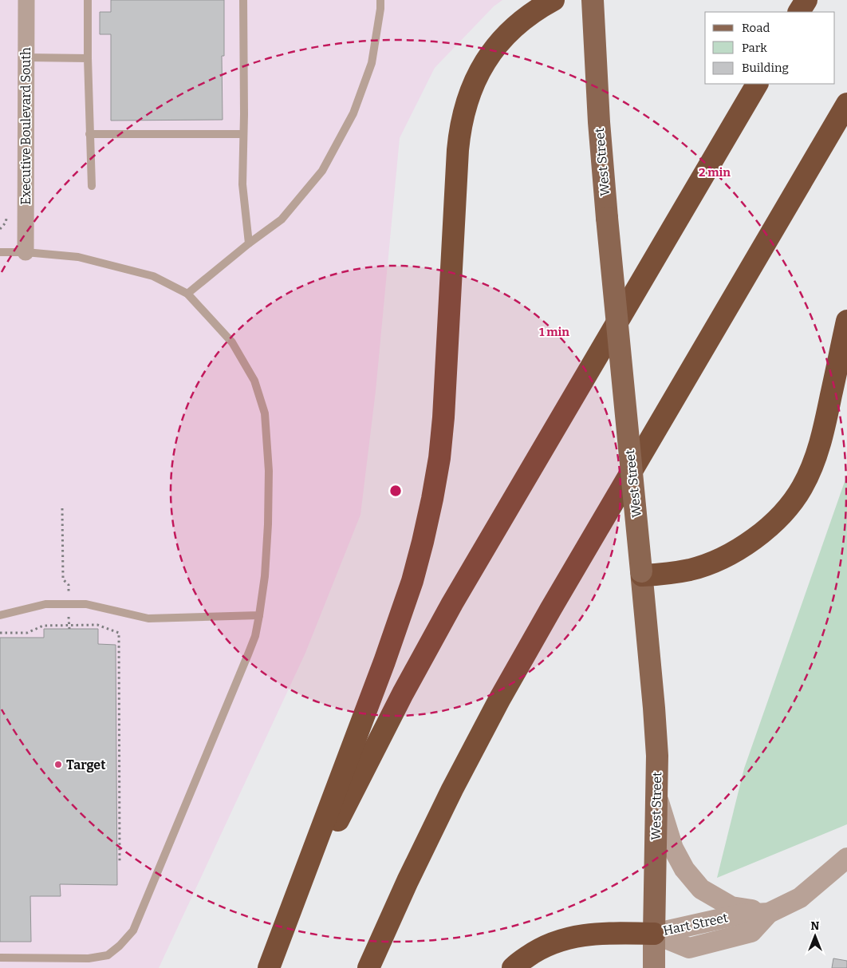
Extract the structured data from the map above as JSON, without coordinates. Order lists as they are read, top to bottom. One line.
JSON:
{"streets":{"main road":["West Street"],"street":["Executive Boulevard South","Hart Street"]},"crossings":[["West Street","Hart Street"]],"places":["Target"],"legend":["Road","Park","Building"],"north":"top","rings":["2 min","1 min"]}
